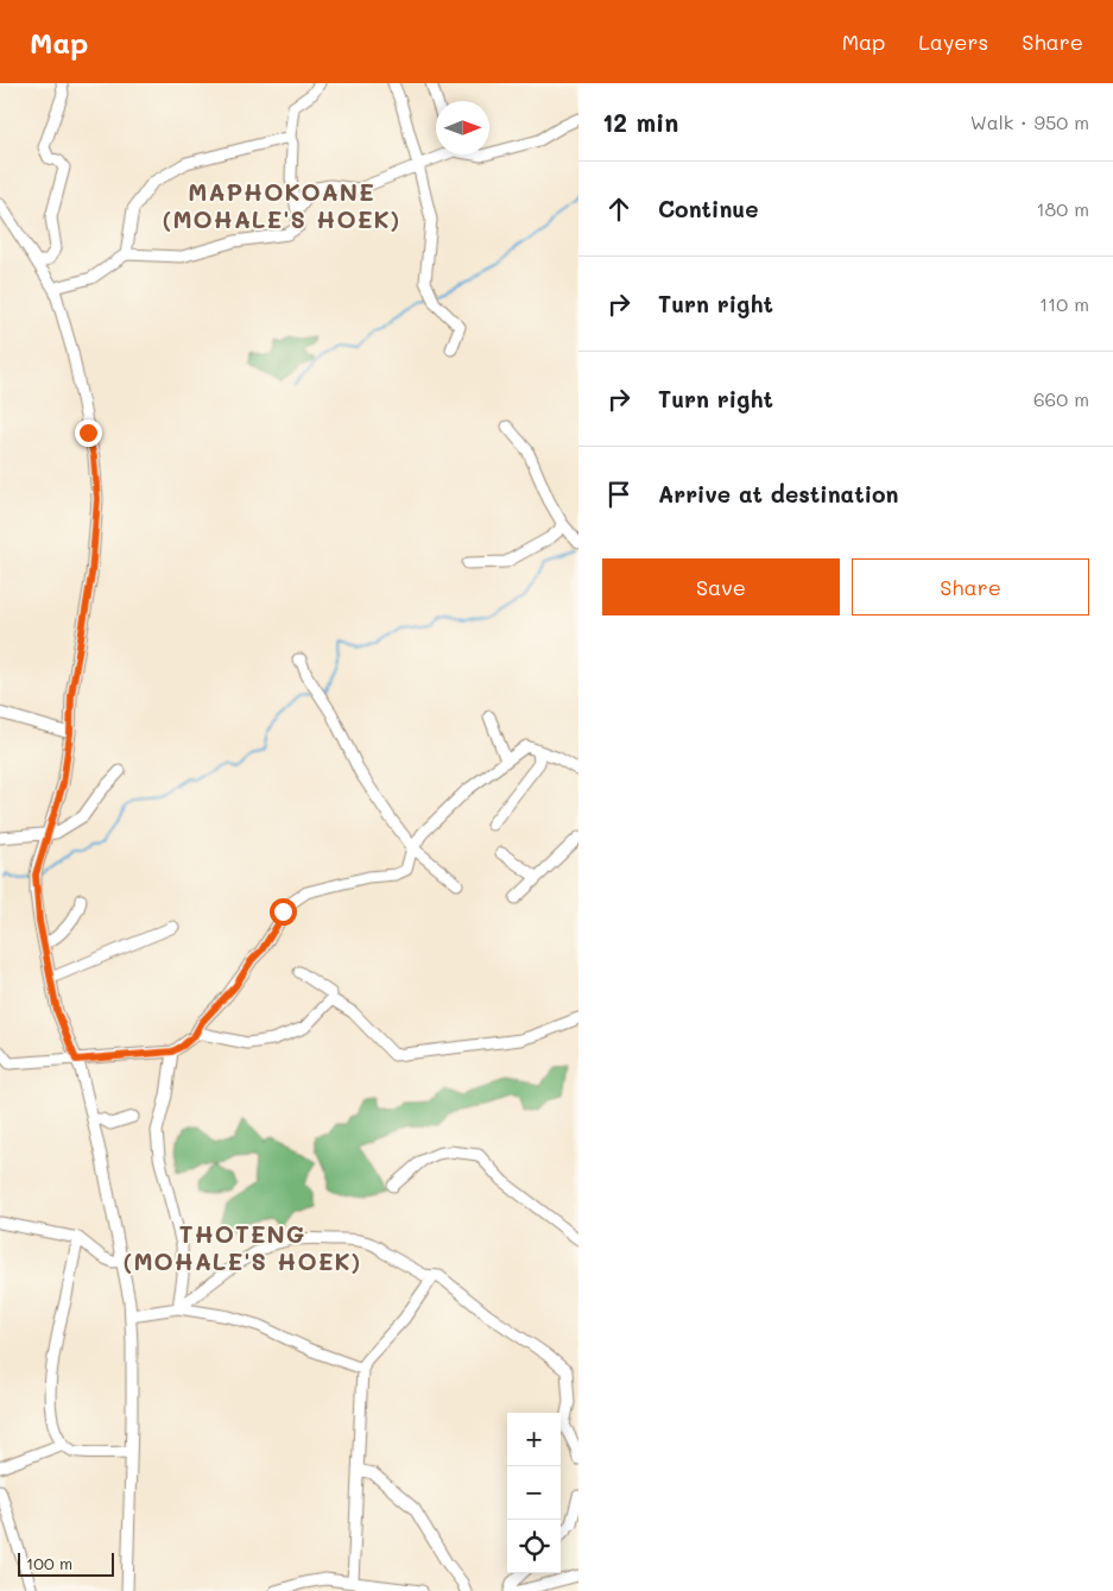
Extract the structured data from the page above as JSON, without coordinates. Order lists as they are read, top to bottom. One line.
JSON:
{"districts":["MAPHOKOANE (MOHALE'S HOEK)","THOTENG (MOHALE'S HOEK)"],"scale_bar":"100 m","north":"right","page":{"header":"Map","nav":["Map","Layers","Share"],"heading":["12 min","Walk · 950 m"],"list":[["Continue","180 m"],["Turn right","110 m"],["Turn right","660 m"],"Arrive at destination"],"buttons":["Save","Share"],"map_buttons":["+","−"],"scale":"100 m"}}
